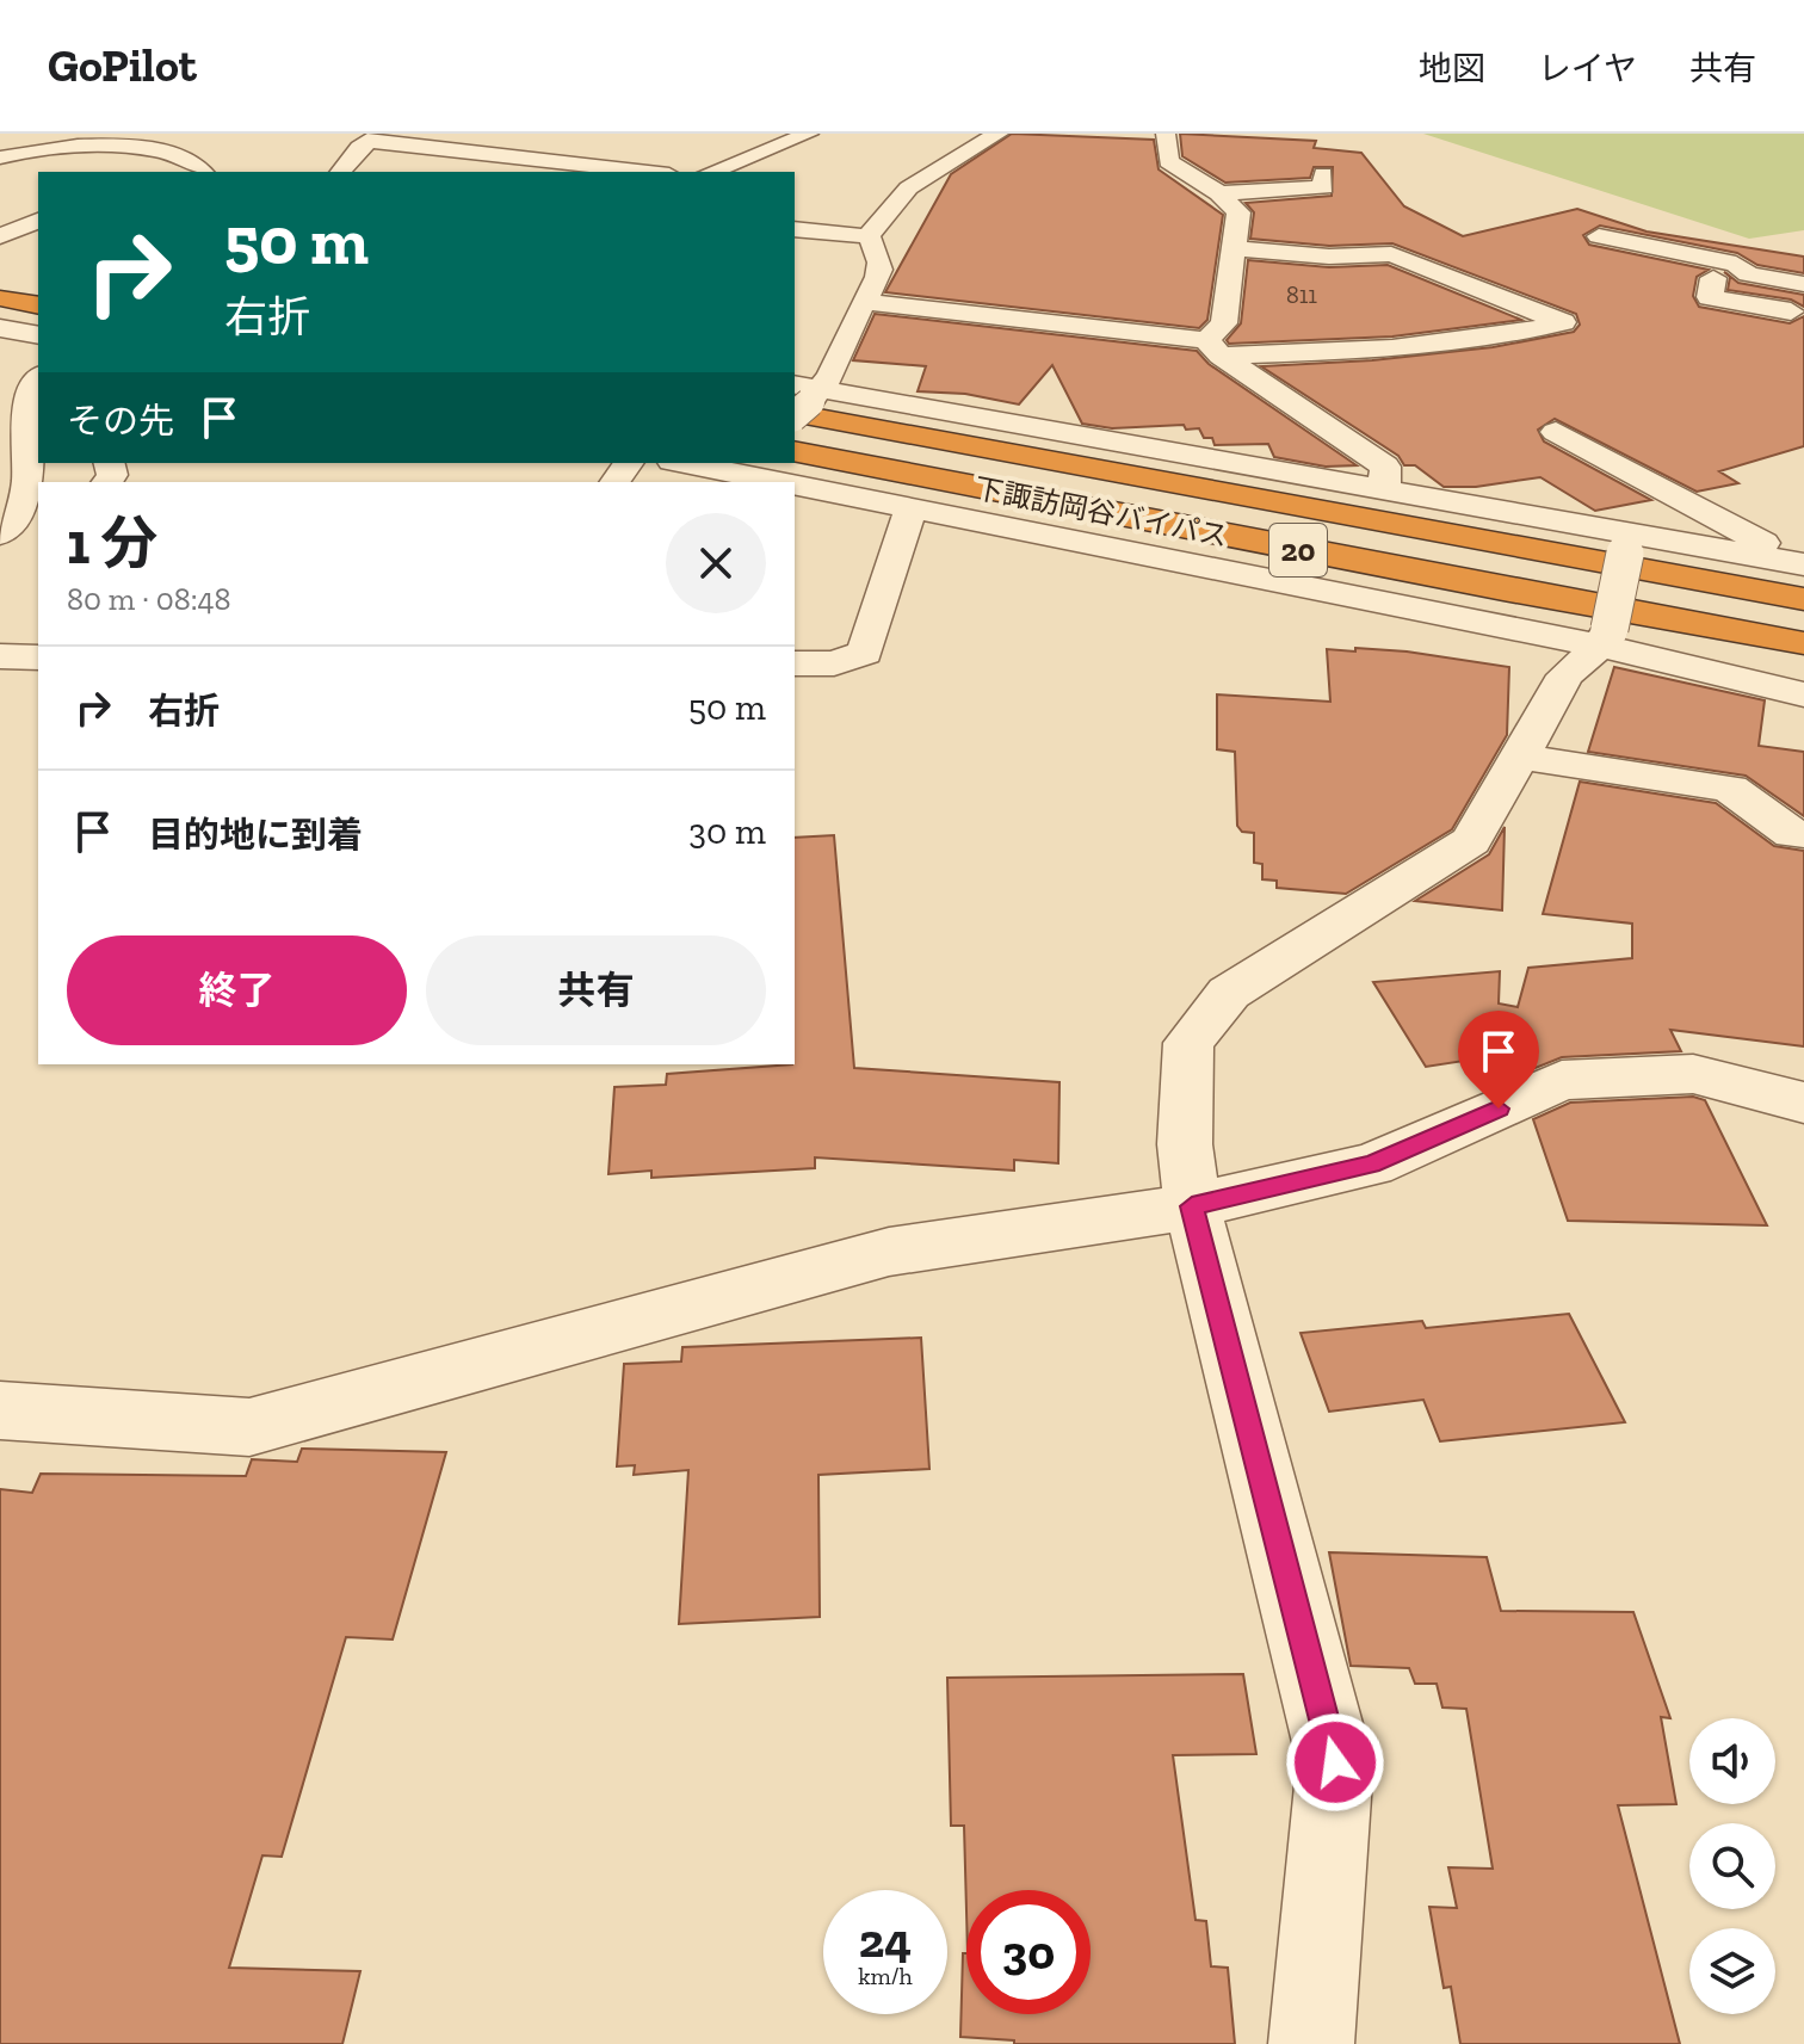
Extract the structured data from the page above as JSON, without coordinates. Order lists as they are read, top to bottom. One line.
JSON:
{"streets":{"highway":["下諏訪岡谷バイパス","20"]},"house_numbers":["811"],"page":{"header":"GoPilot","nav":["地図","レイヤ","共有"],"turn":["50 m","右折"],"then":"その先","heading":["1 分","80 m · 08:48"],"list":[{"name":"右折","value":"50 m"},{"name":"目的地に到着","value":"30 m"}],"buttons":["終了","共有"],"speed":"24 km/h","limit":"30"}}
